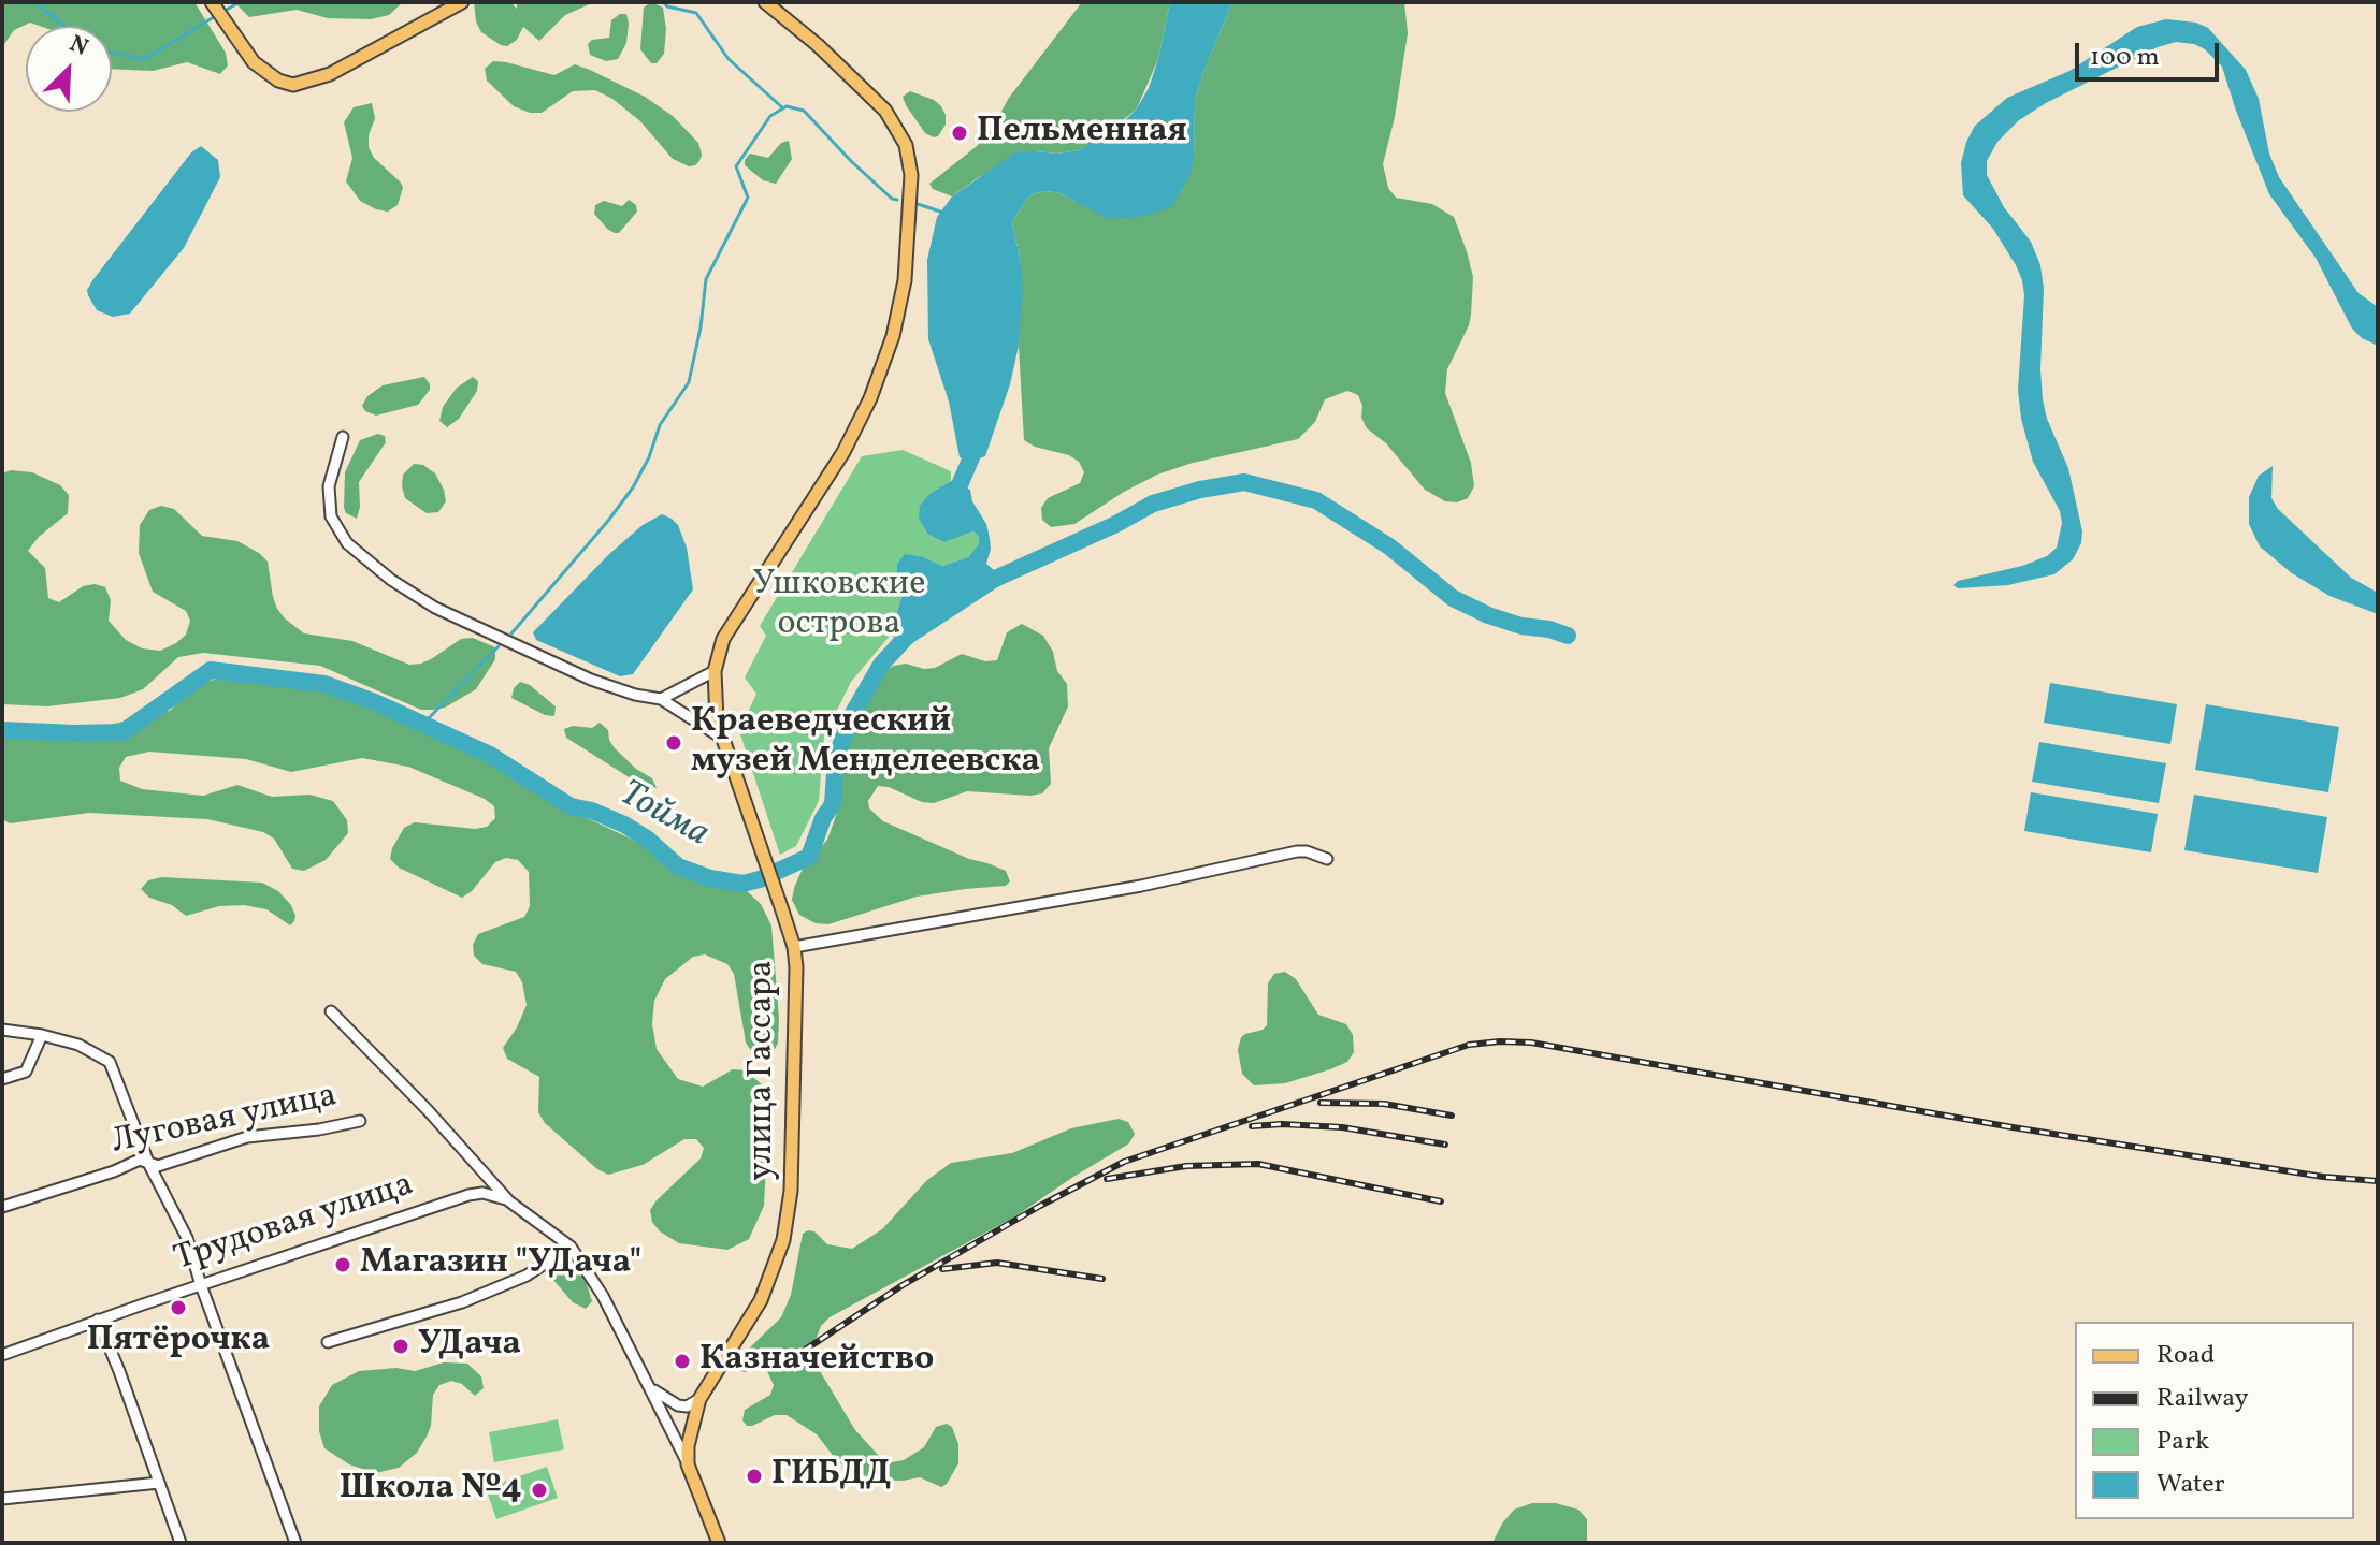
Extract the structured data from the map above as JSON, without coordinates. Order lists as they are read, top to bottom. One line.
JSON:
{"streets":{"main road":["улица Гассара"],"street":["Луговая улица","Трудовая улица"]},"water":["Тойма"],"parks":["Ушковские острова"],"places":["Пельменная","Краеведческий музей Менделеевска","Магазин \"УДача\"","Пятёрочка","УДача","Казначейство","ГИБДД","Школа №4"],"legend":["Road","Railway","Park","Water"],"scale_bar":"100 m","north":"top right"}
